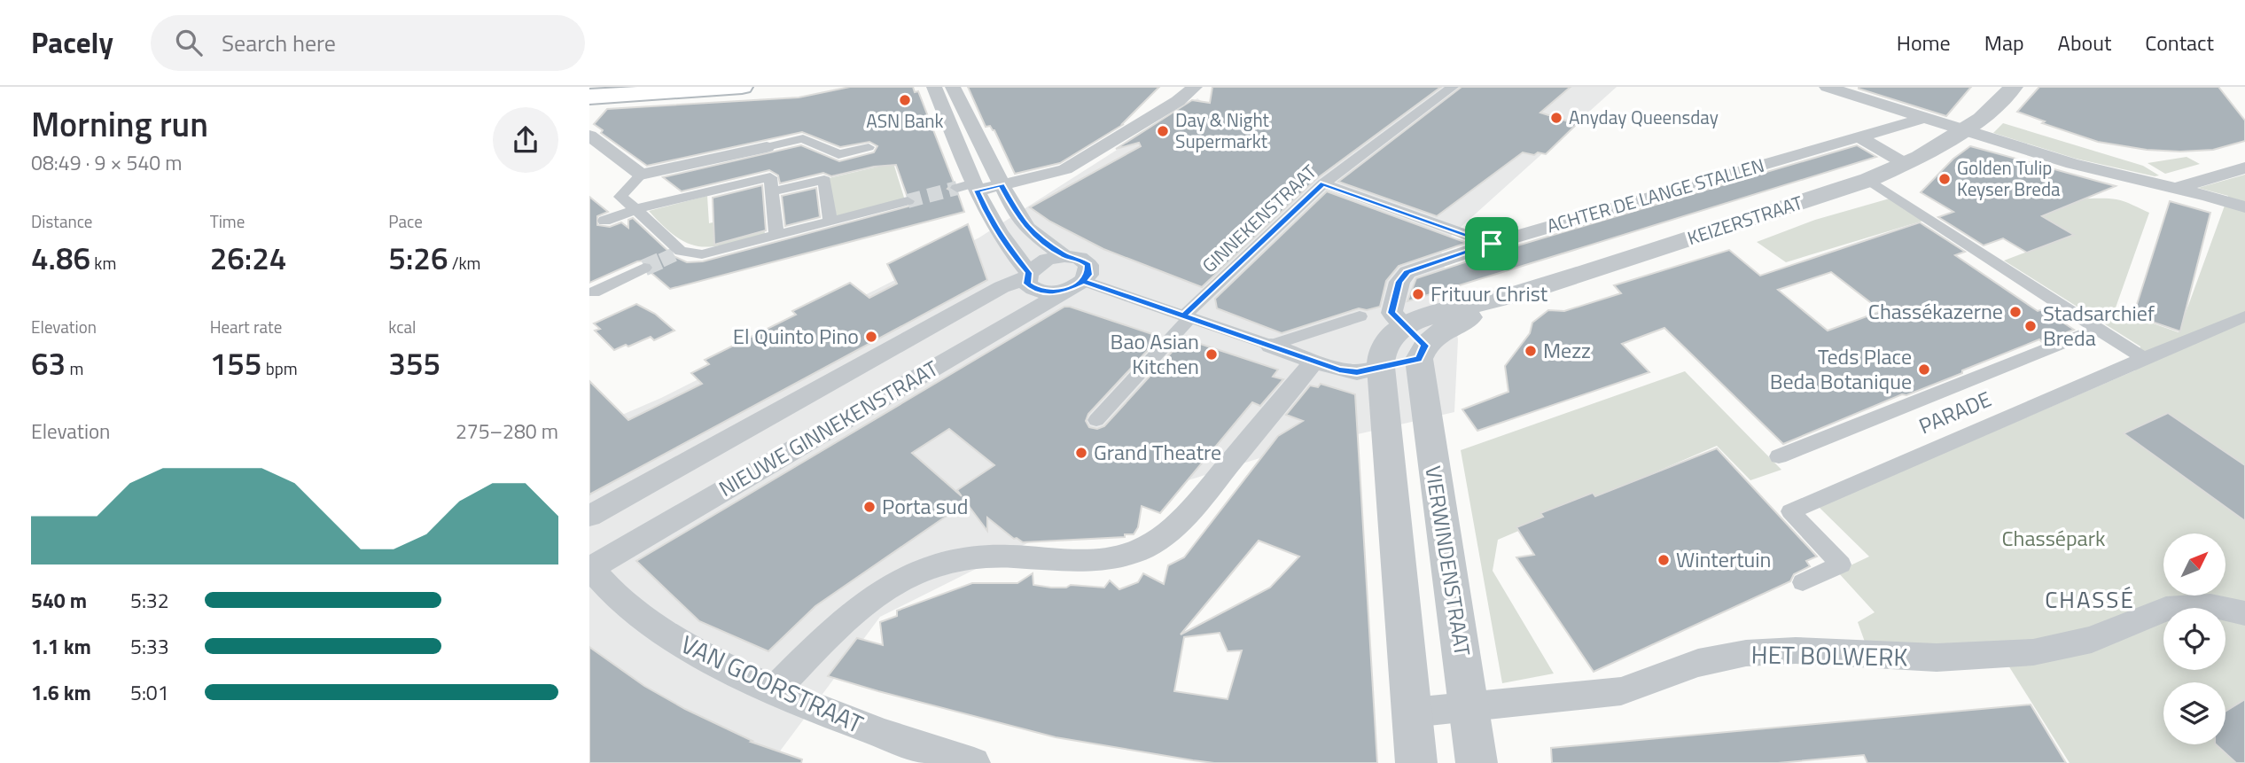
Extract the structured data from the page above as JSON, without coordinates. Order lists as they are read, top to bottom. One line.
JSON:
{"streets":{"street":["ACHTER DE LANGE STALLEN","GINNEKENSTRAAT","KEIZERSTRAAT","PARADE","NIEUWE GINNEKENSTRAAT","VIERWINDENSTRAAT","HET BOLWERK","VAN GOORSTRAAT"]},"crossings":[["ACHTER DE LANGE STALLEN","KEIZERSTRAAT"],["ACHTER DE LANGE STALLEN","VIERWINDENSTRAAT"],["KEIZERSTRAAT","VIERWINDENSTRAAT"],["NIEUWE GINNEKENSTRAAT","VAN GOORSTRAAT"],["VIERWINDENSTRAAT","HET BOLWERK"]],"districts":["CHASSÉ"],"parks":["Chassépark"],"places":["ASN Bank","Anyday Queensday","Day & Night Supermarkt","Golden Tulip Keyser Breda","Frituur Christ","Chassékazerne","Stadsarchief Breda","El Quinto Pino","Mezz","Bao Asian Kitchen","Teds Place Beda Botanique","Grand Theatre","Porta sud","Wintertuin"],"north":"top right","page":{"header":"Pacely","search":"Search here","nav":["Home","Map","About","Contact"],"heading":["Morning run","08:49 · 9 × 540 m"],"stats":[["Distance","4.86 km"],["Time","26:24"],["Pace","5:26 /km"],["Elevation","63 m"],["Heart rate","155 bpm"],["kcal","355"]],"chart":["Elevation","275–280 m"],"list":[{"name":"540 m","note":"5:32"},{"name":"1.1 km","note":"5:33"},{"name":"1.6 km","note":"5:01"}]}}
